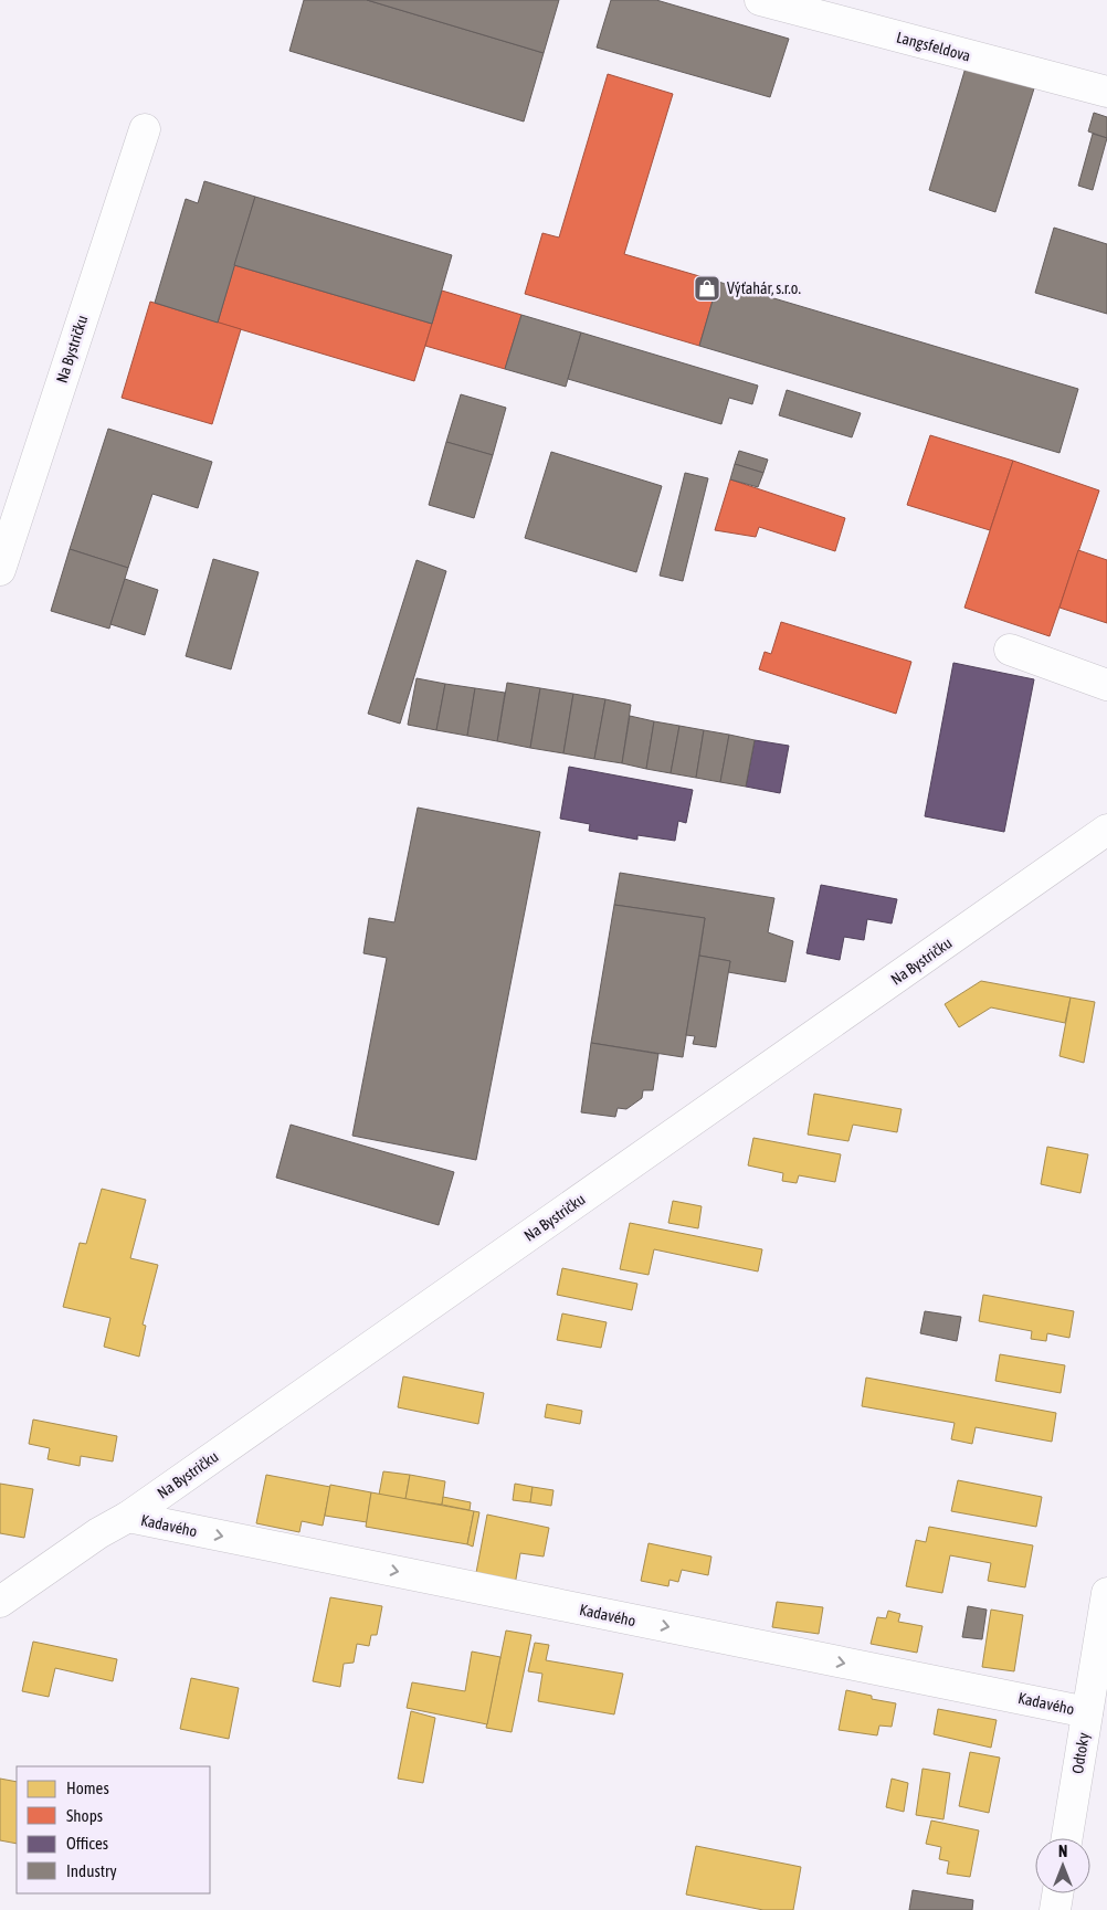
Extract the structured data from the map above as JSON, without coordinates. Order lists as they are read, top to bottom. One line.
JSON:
{"streets":{"street":["Langsfeldova","Na Bystričku","Kadavého","Odtoky"]},"crossings":[["Na Bystričku","Kadavého"],["Kadavého","Odtoky"]],"one_way":["Kadavého"],"places":{"shop":["Výťahár, s.r.o."]},"legend":["Homes","Shops","Offices","Industry"],"north":"top"}
